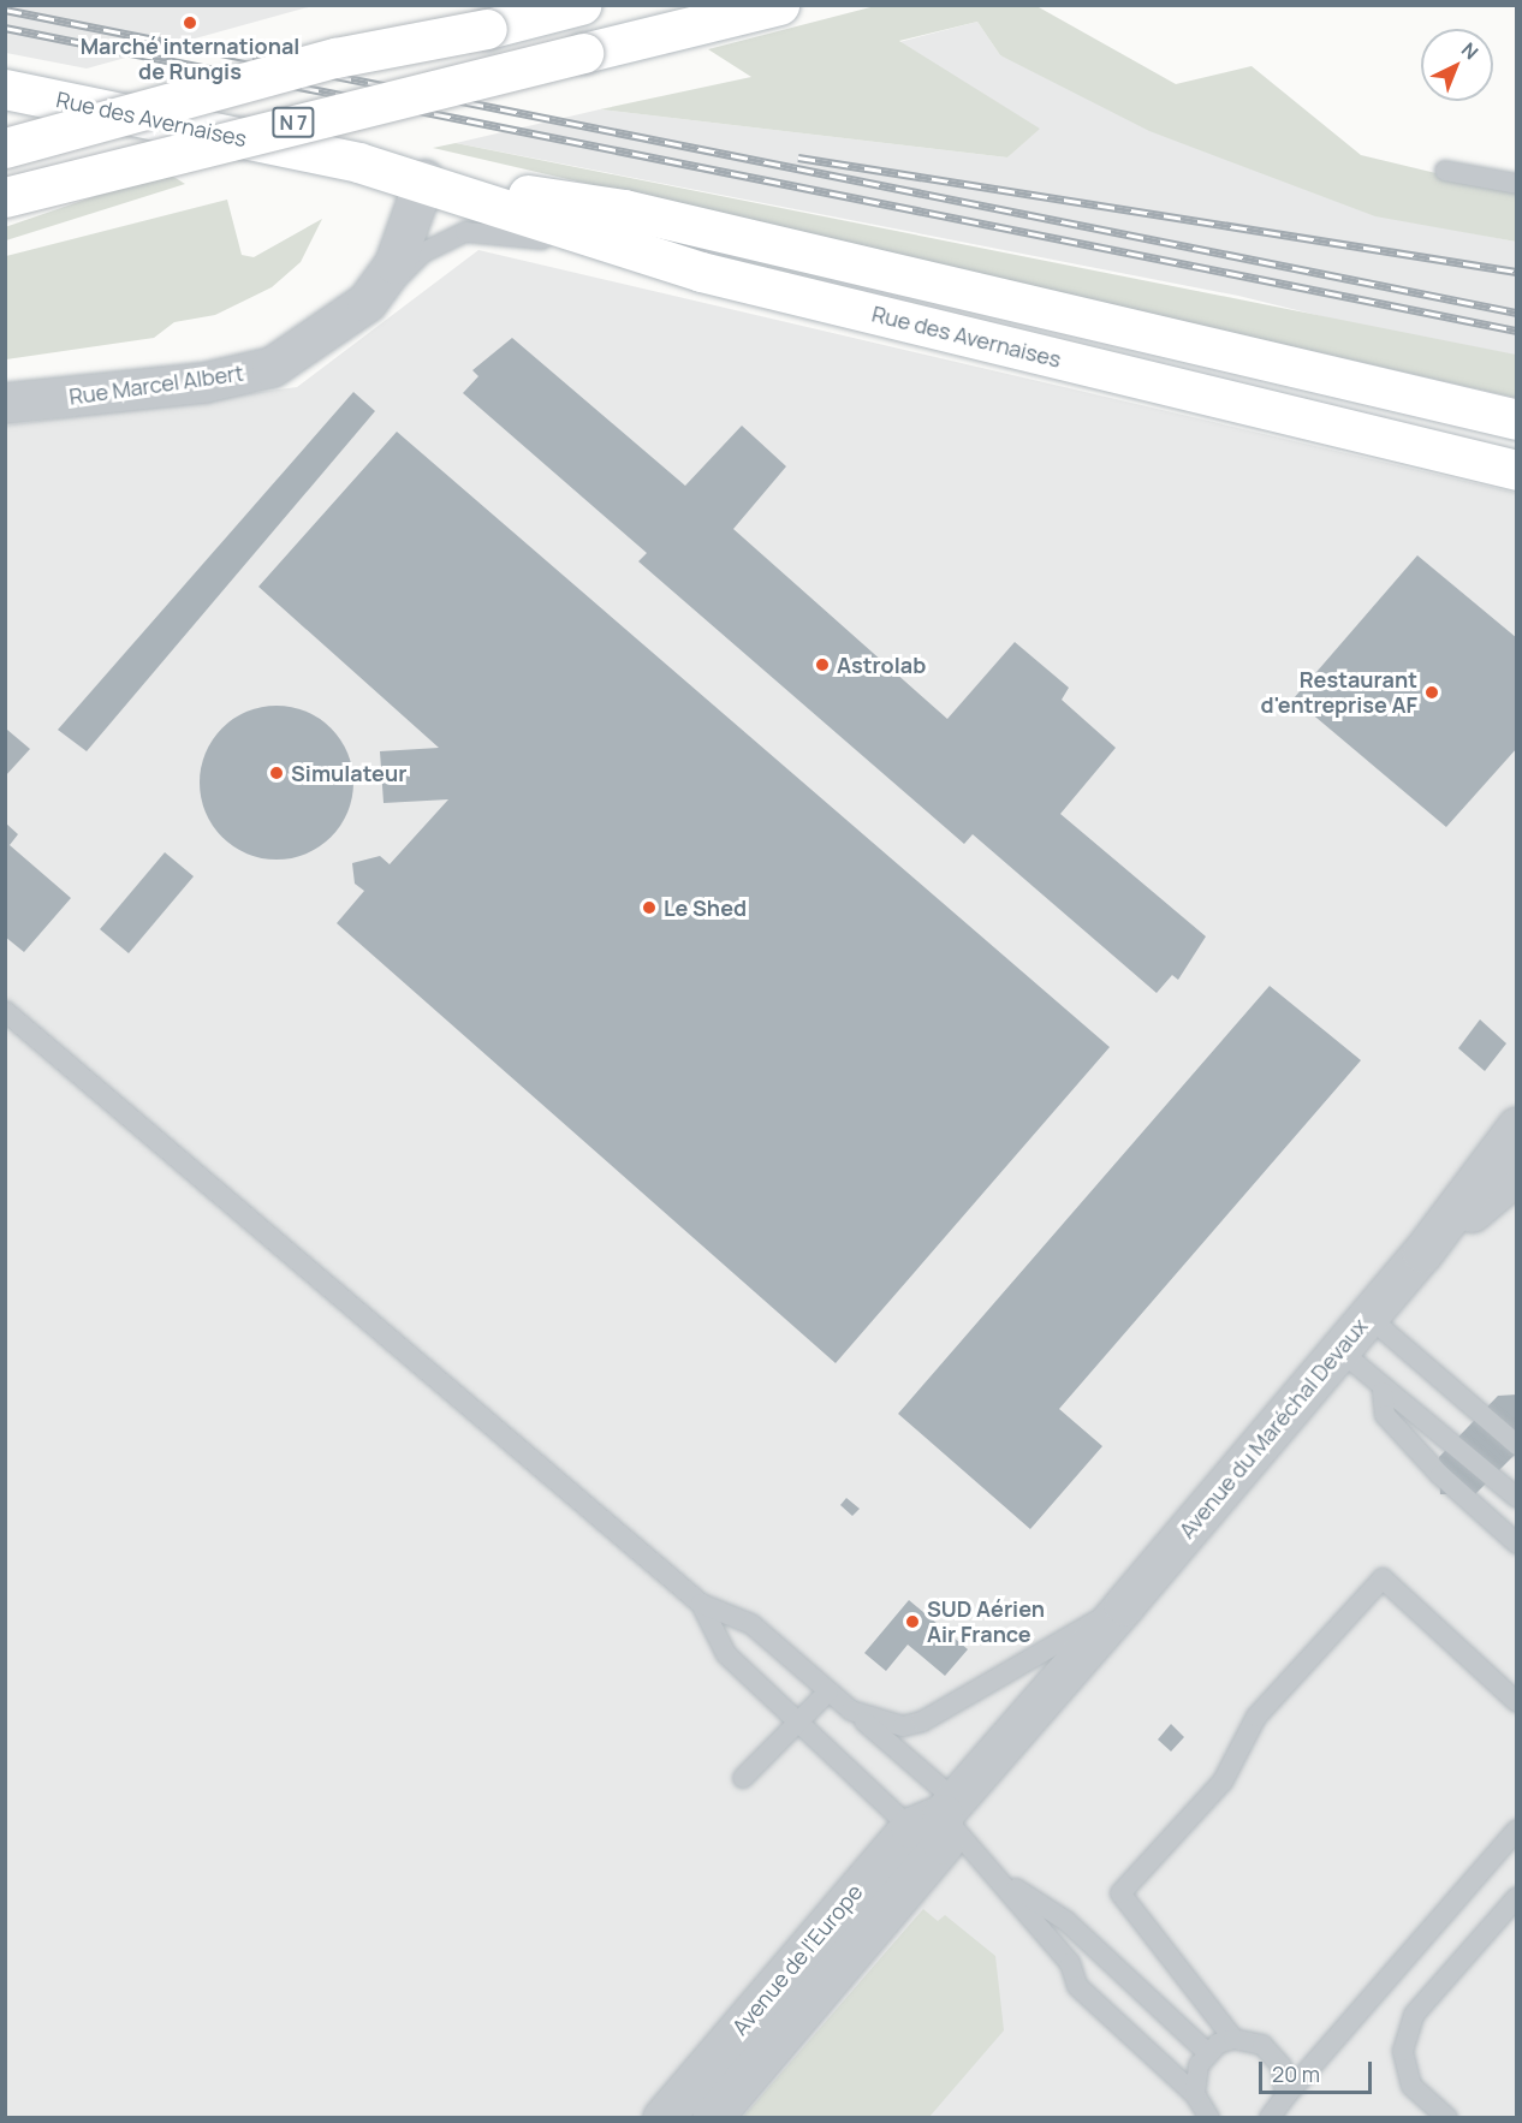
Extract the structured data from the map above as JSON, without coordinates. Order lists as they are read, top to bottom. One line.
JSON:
{"streets":{"main road":["Rue des Avernaises","N 7"],"street":["Rue Marcel Albert","Avenue du Maréchal Devaux","Avenue de l'Europe"]},"crossings":[["Rue des Avernaises","Rue Marcel Albert"],["Avenue du Maréchal Devaux","Avenue de l'Europe"]],"places":["Marché international de Rungis","Astrolab","Restaurant d'entreprise AF","Simulateur","Le Shed","SUD Aérien Air France"],"scale_bar":"20 m","north":"top right"}
